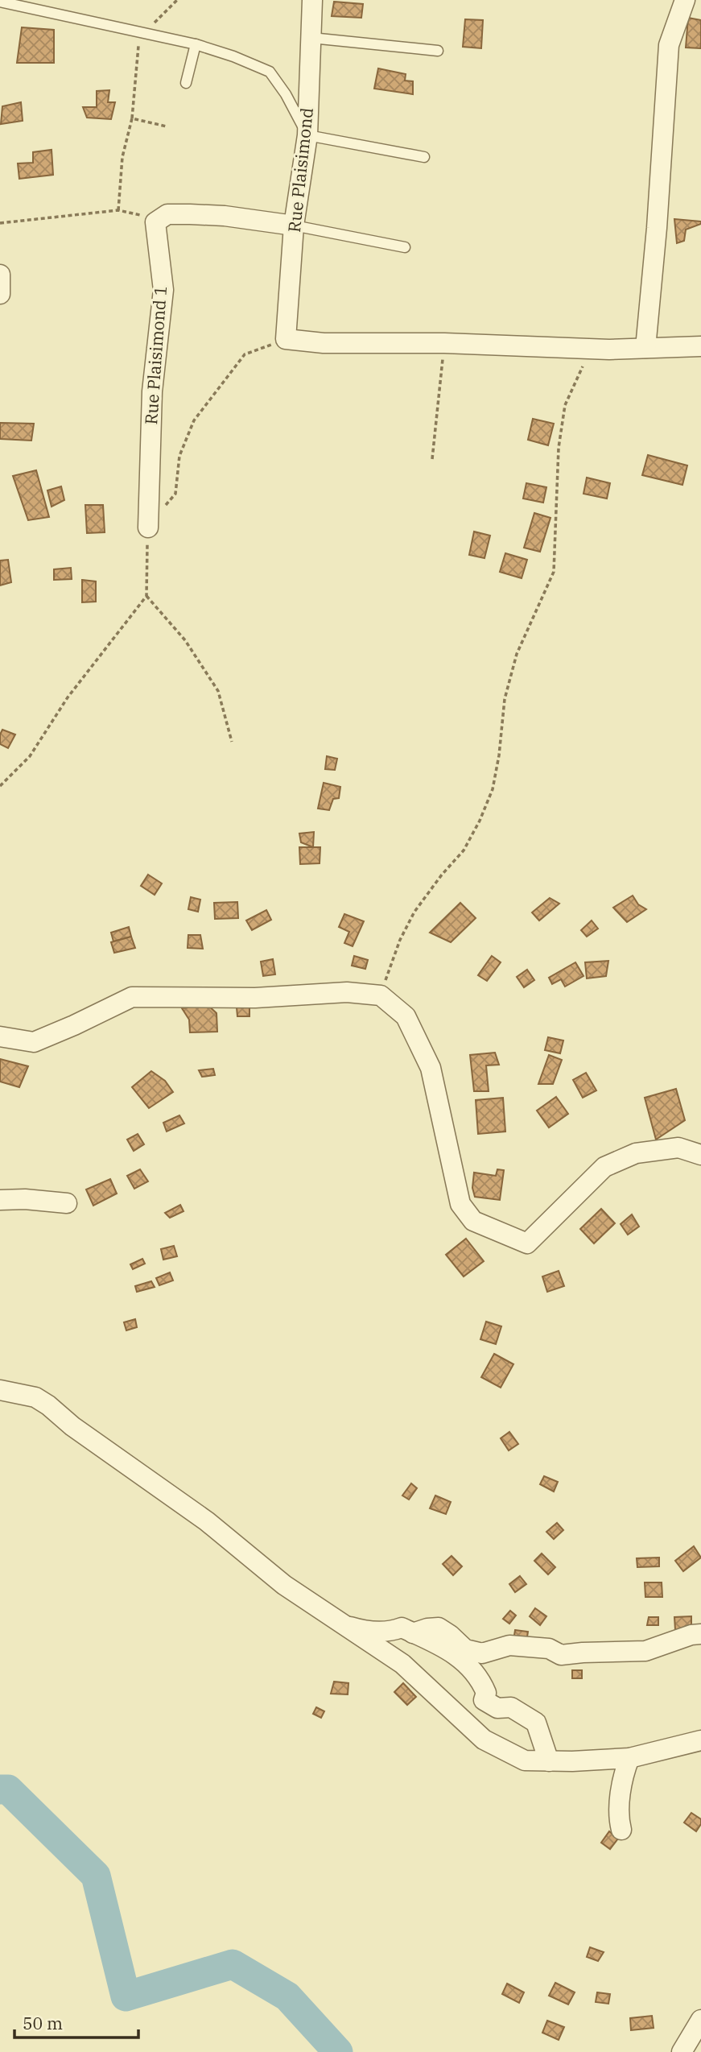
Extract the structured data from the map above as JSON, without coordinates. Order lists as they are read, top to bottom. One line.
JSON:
{"streets":{"street":["Rue Plaisimond","Rue Plaisimond 1"]},"scale_bar":"50 m"}
